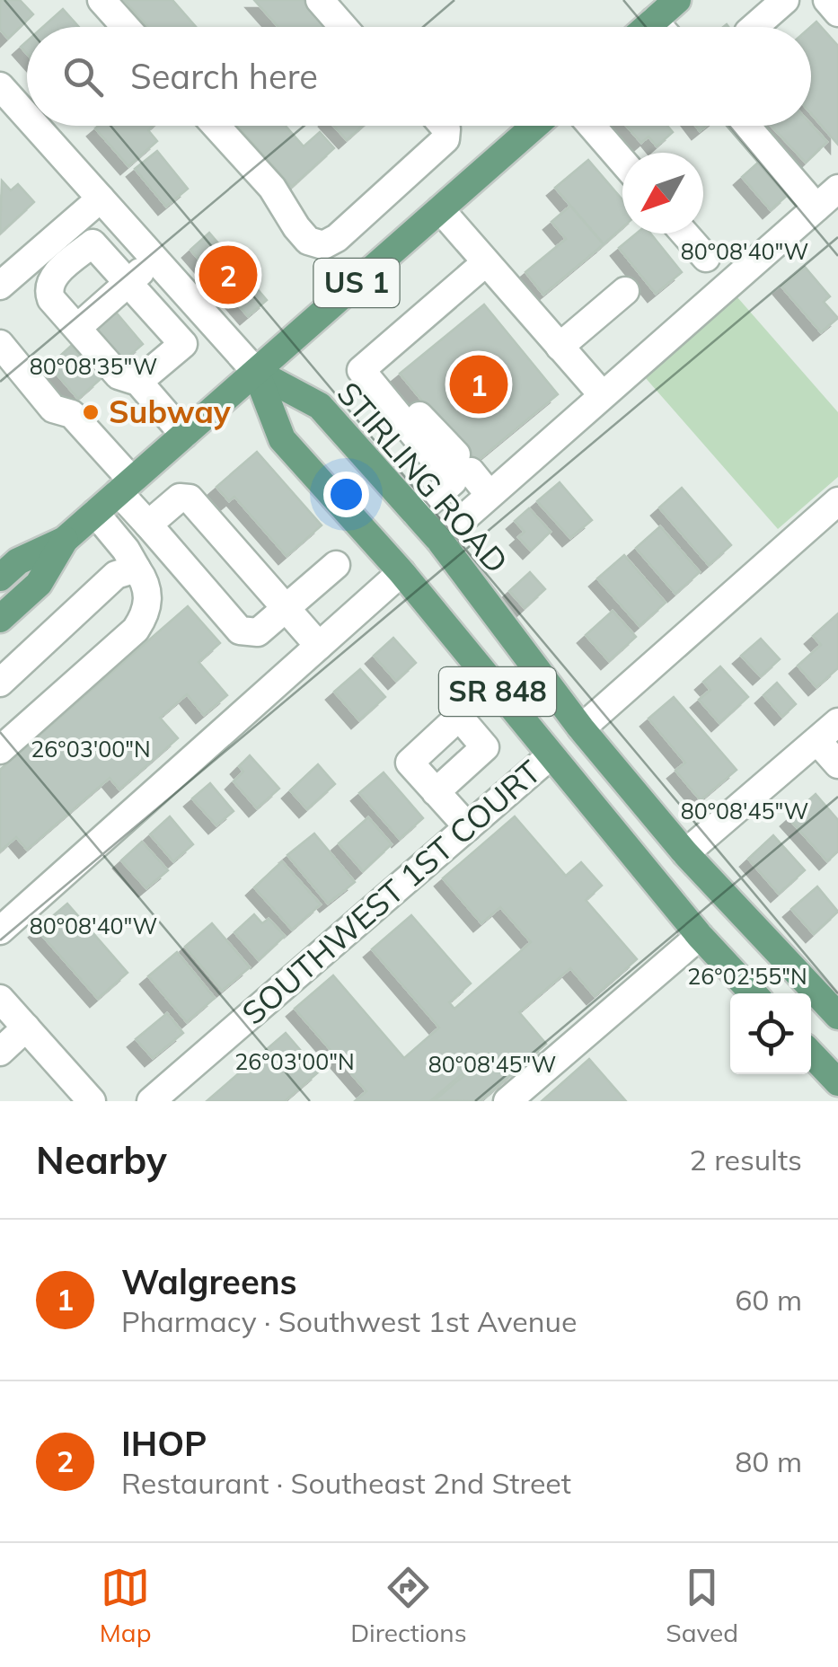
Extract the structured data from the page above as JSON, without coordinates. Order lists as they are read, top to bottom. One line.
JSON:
{"streets":{"main road":["US 1","STIRLING ROAD","SR 848"],"street":["SOUTHWEST 1ST COURT"]},"crossings":[["US 1","STIRLING ROAD"],["US 1","SR 848"],["STIRLING ROAD","SR 848"],["SR 848","SOUTHWEST 1ST COURT"]],"places":["Subway"],"north":"bottom left","page":{"search":"Search here","pins":["2","1"],"heading":["Nearby","2 results"],"list":[{"mark":"1","name":"Walgreens","note":"Pharmacy · Southwest 1st Avenue","value":"60 m"},{"mark":"2","name":"IHOP","note":"Restaurant · Southeast 2nd Street","value":"80 m"}],"nav":["Map","Directions","Saved"]},"coordinates":["80°08'40\"W","80°08'35\"W","26°03'00\"N","80°08'45\"W","26°02'55\"N"]}
